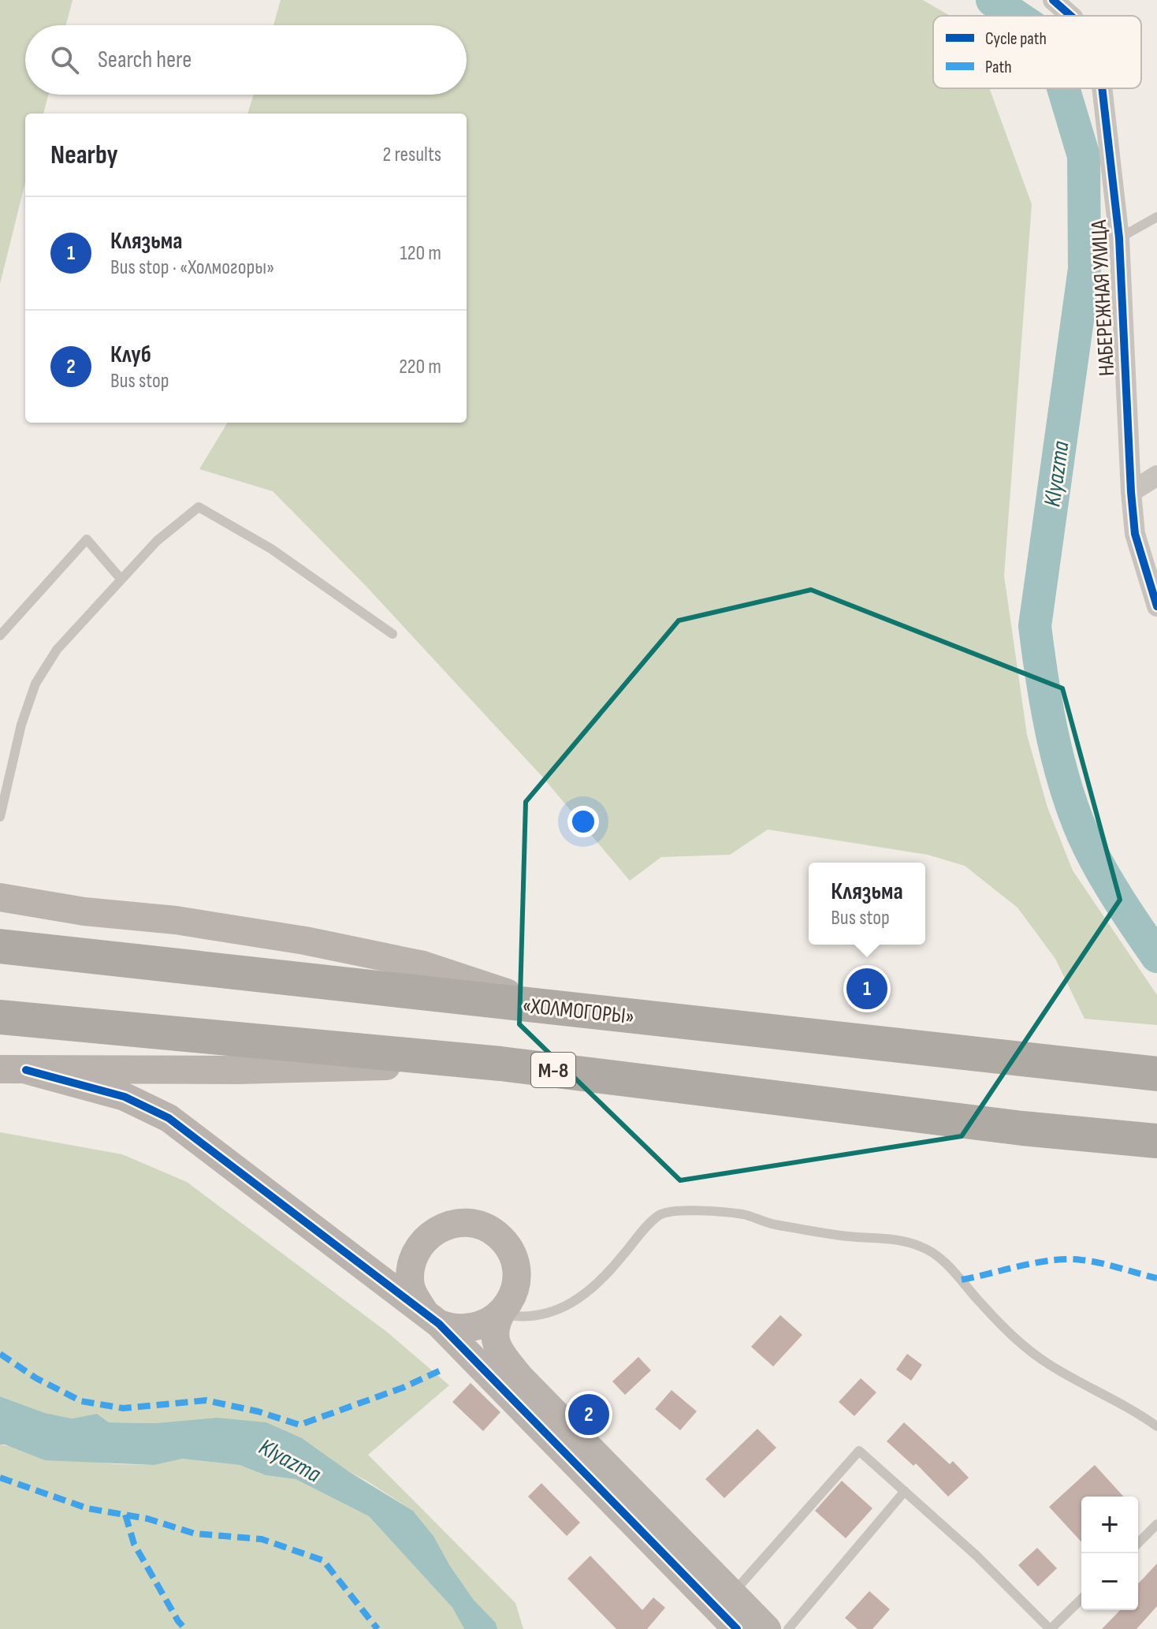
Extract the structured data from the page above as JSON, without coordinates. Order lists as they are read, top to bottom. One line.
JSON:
{"streets":{"highway":["«ХОЛМОГОРЫ»","М-8"],"street":["НАБЕРЕЖНАЯ УЛИЦА"]},"water":["Klyazma"],"legend":["Cycle path","Path"],"page":{"search":"Search here","heading":["Nearby","2 results"],"list":[{"mark":"1","name":"Клязьма","note":"Bus stop · «Холмогоры»","value":"120 m"},{"mark":"2","name":"Клуб","note":"Bus stop","value":"220 m"}],"popup":["Клязьма","Bus stop"],"pins":["1","2"],"map_buttons":["+","−"]}}
